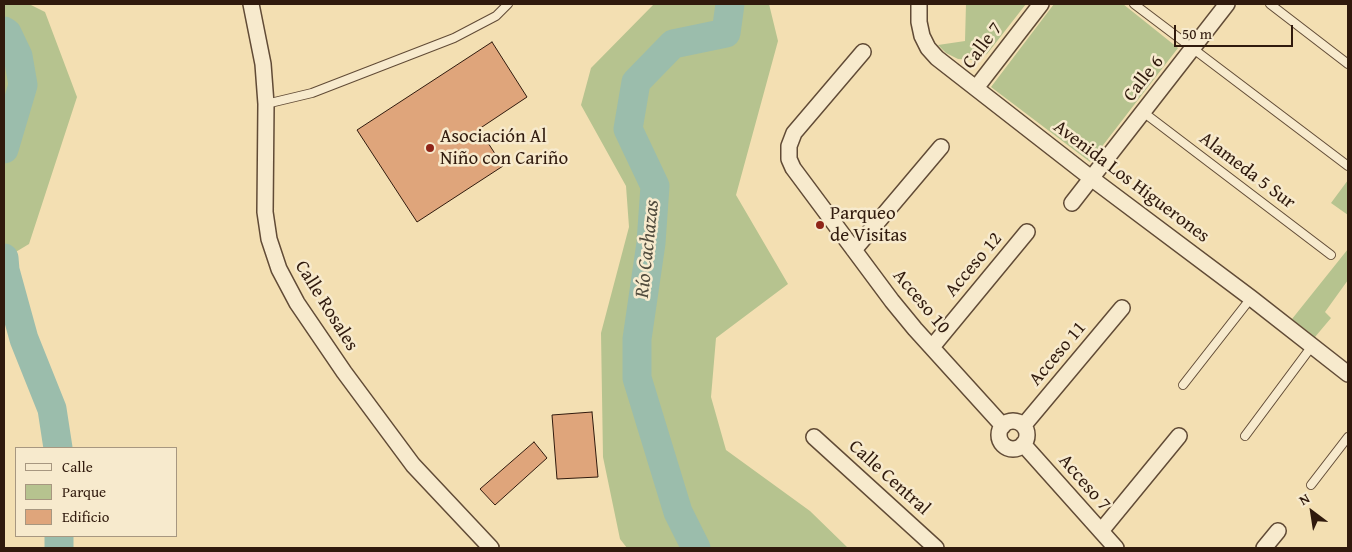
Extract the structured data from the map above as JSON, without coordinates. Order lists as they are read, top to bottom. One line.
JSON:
{"streets":{"street":["Calle 7","Calle 6","Avenida Los Higuerones","Acceso 12","Acceso 10","Calle Rosales","Acceso 11","Calle Central","Acceso 7"],"lane":["Alameda 5 Sur"]},"crossings":[["Calle 7","Avenida Los Higuerones"],["Calle 6","Alameda 5 Sur"],["Calle 6","Avenida Los Higuerones"],["Acceso 12","Acceso 10"],["Acceso 10","Acceso 11"],["Acceso 10","Acceso 7"],["Acceso 11","Acceso 7"]],"water":["Río Cachazas"],"places":["Asociación Al Niño con Cariño","Parqueo de Visitas"],"legend":["Calle","Parque","Edificio"],"scale_bar":"50 m","north":"top left"}
